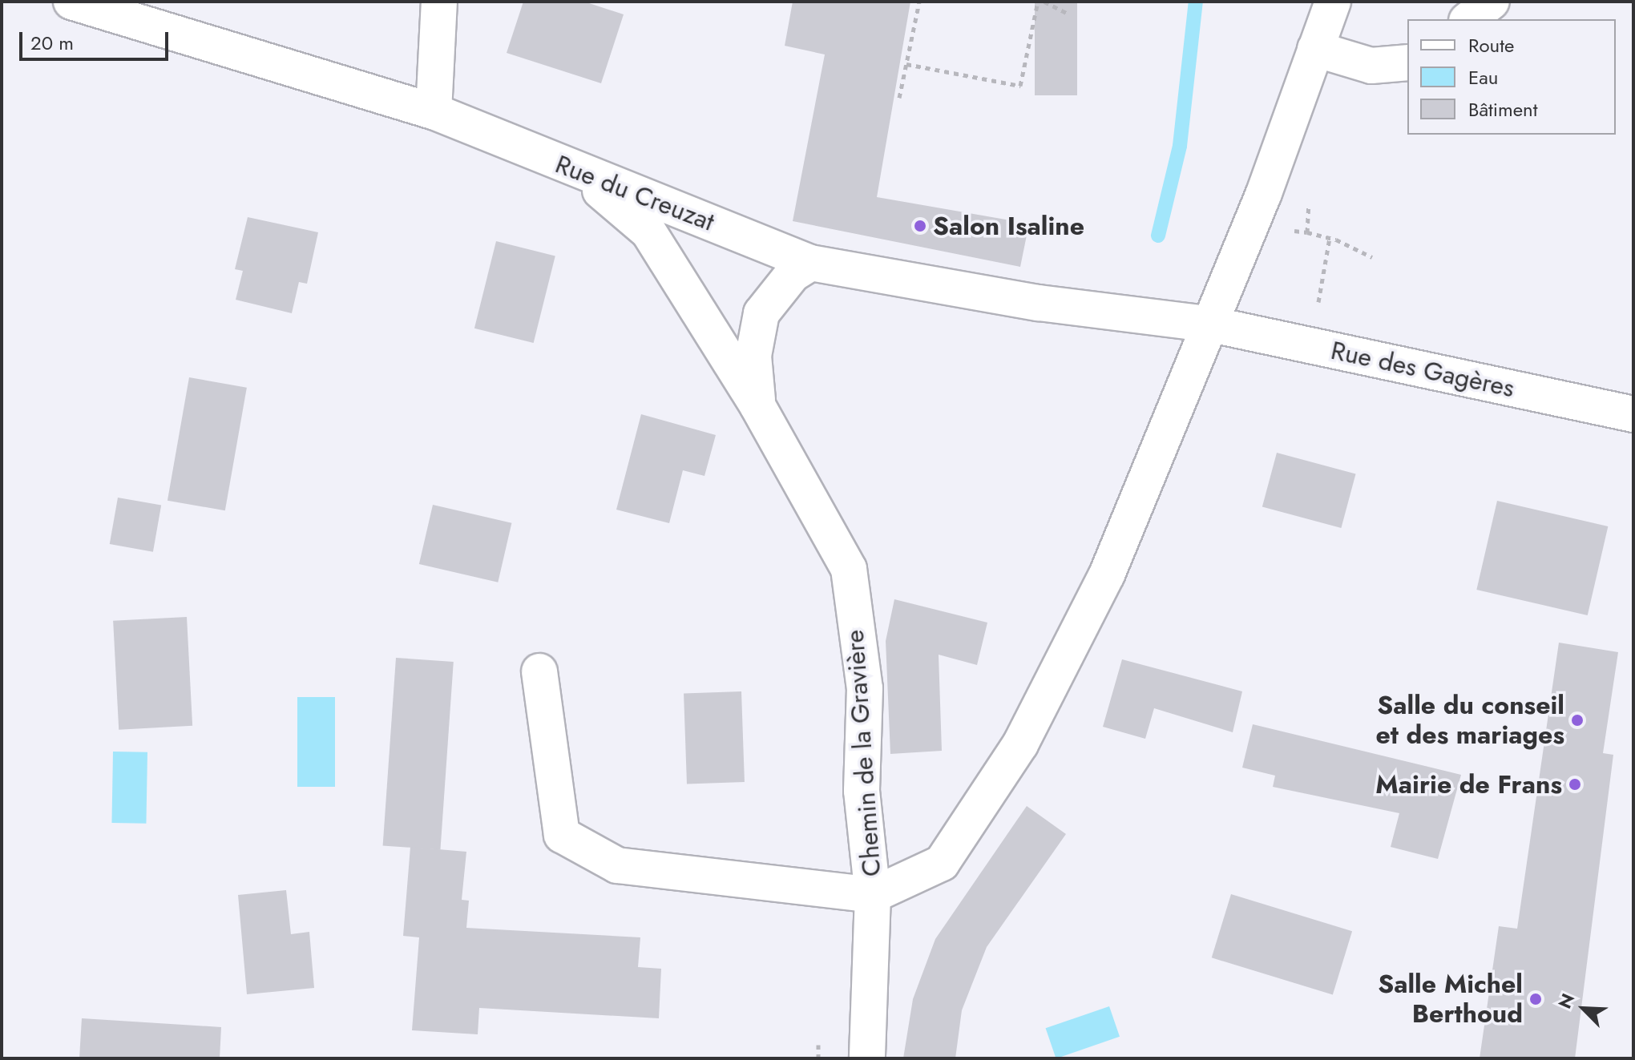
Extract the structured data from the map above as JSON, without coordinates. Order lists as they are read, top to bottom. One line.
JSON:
{"streets":{"street":["Rue du Creuzat","Rue des Gagères","Chemin de la Gravière"]},"crossings":[["Rue du Creuzat","Rue des Gagères"],["Rue du Creuzat","Chemin de la Gravière"]],"places":["Salon Isaline","Salle du conseil et des mariages","Mairie de Frans","Salle Michel Berthoud"],"legend":["Route","Eau","Bâtiment"],"scale_bar":"20 m","north":"top left"}
